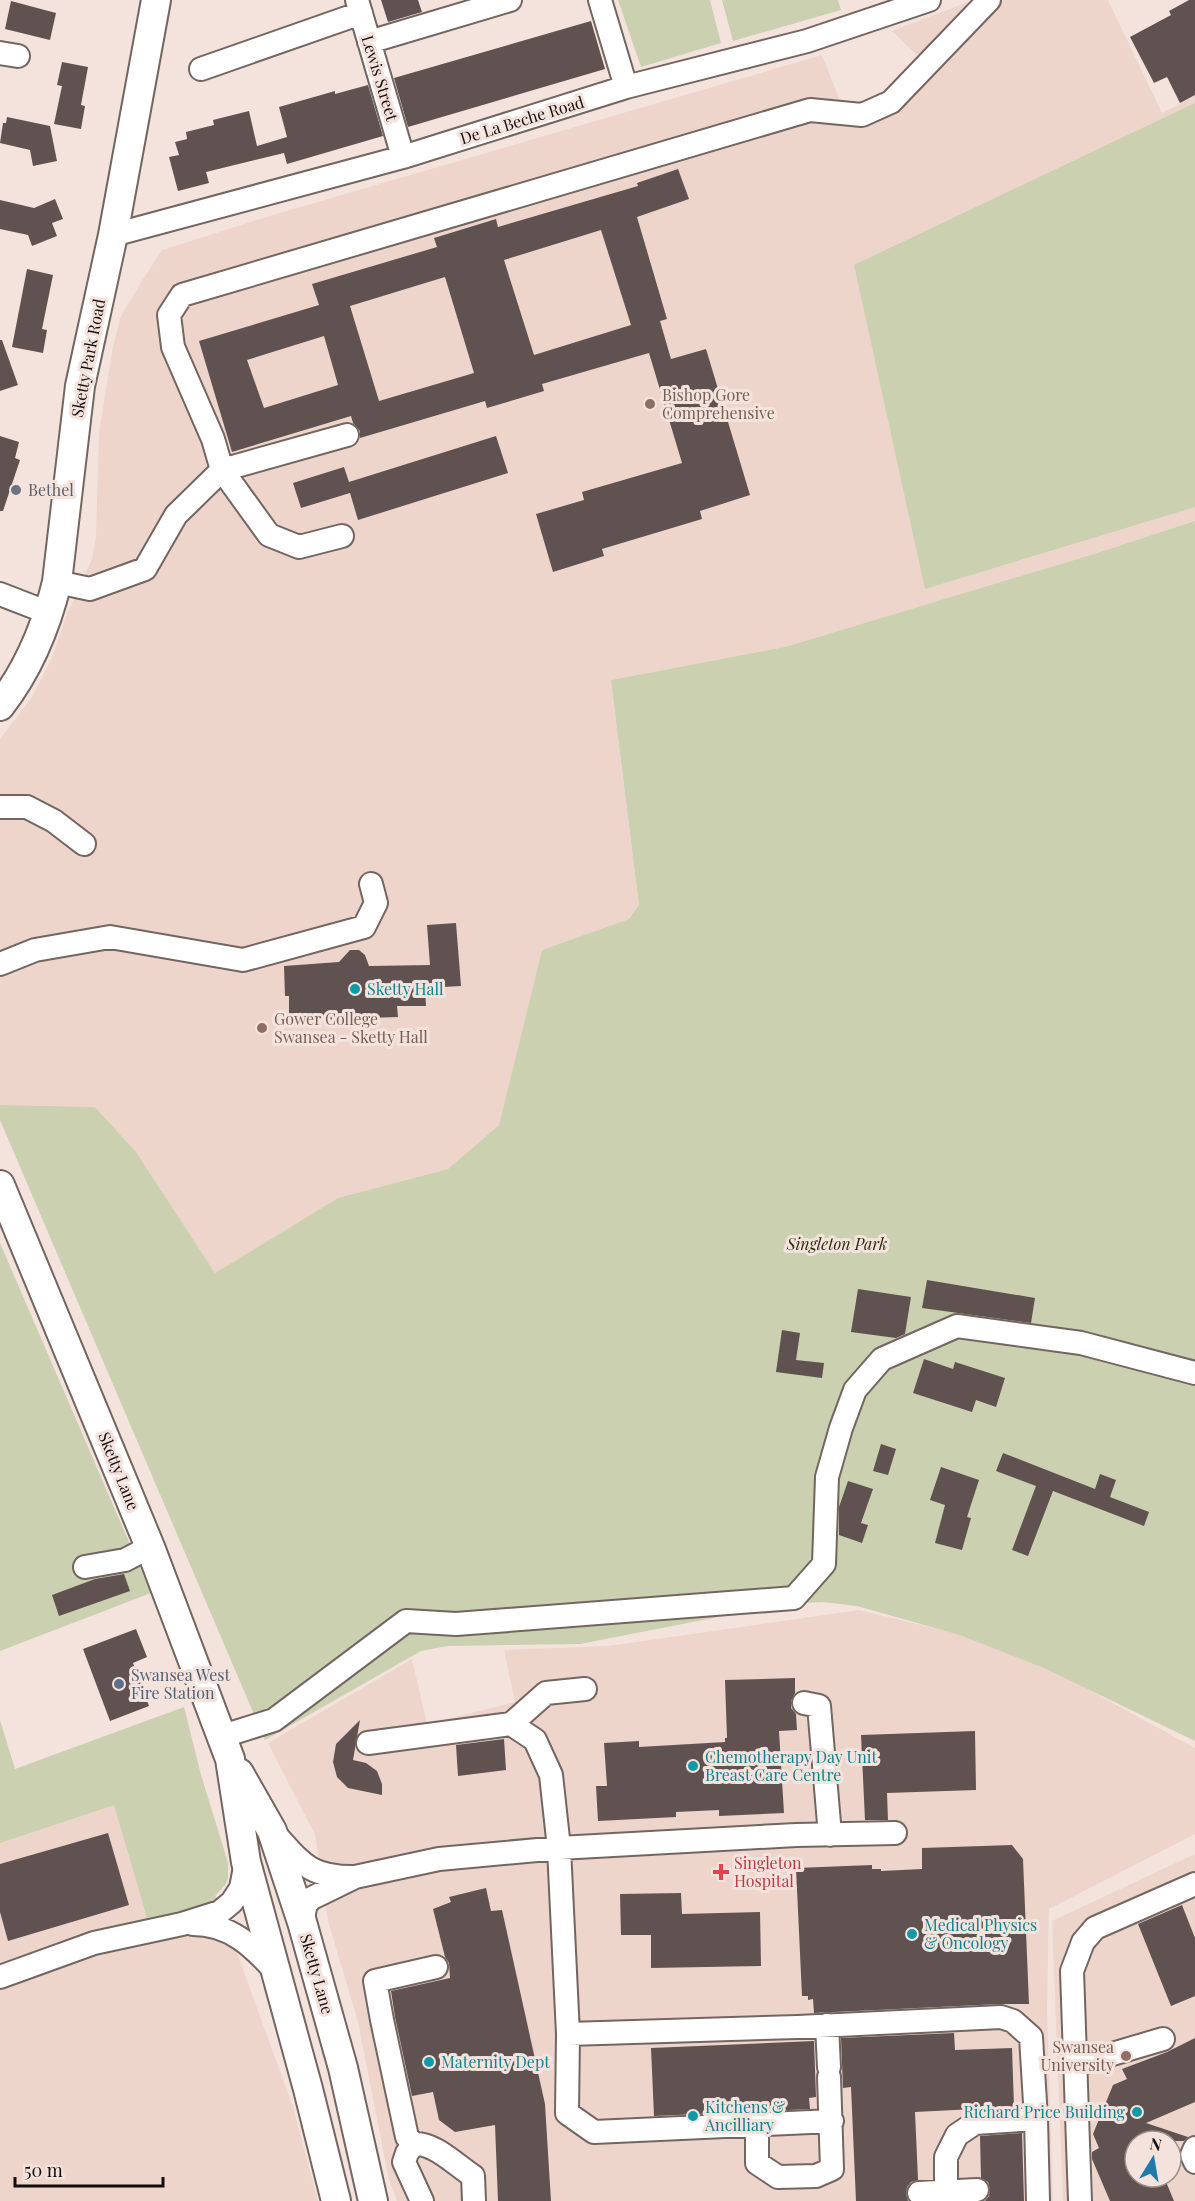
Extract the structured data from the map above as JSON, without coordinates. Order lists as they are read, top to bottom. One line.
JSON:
{"streets":{"main road":["Sketty Park Road","Sketty Lane"],"street":["Lewis Street","De La Beche Road"]},"crossings":[["Lewis Street","De La Beche Road"],["De La Beche Road","Sketty Park Road"]],"parks":["Singleton Park"],"places":{"other":["Bishop Gore Comprehensive","Bethel","Sketty Hall","Gower College Swansea - Sketty Hall","Swansea West Fire Station","Chemotherapy Day Unit Breast Care Centre","Medical Physics & Oncology","Swansea University","Maternity Dept","Richard Price Building","Kitchens & Ancilliary"],"health":["Singleton Hospital"]},"scale_bar":"50 m","north":"top"}
